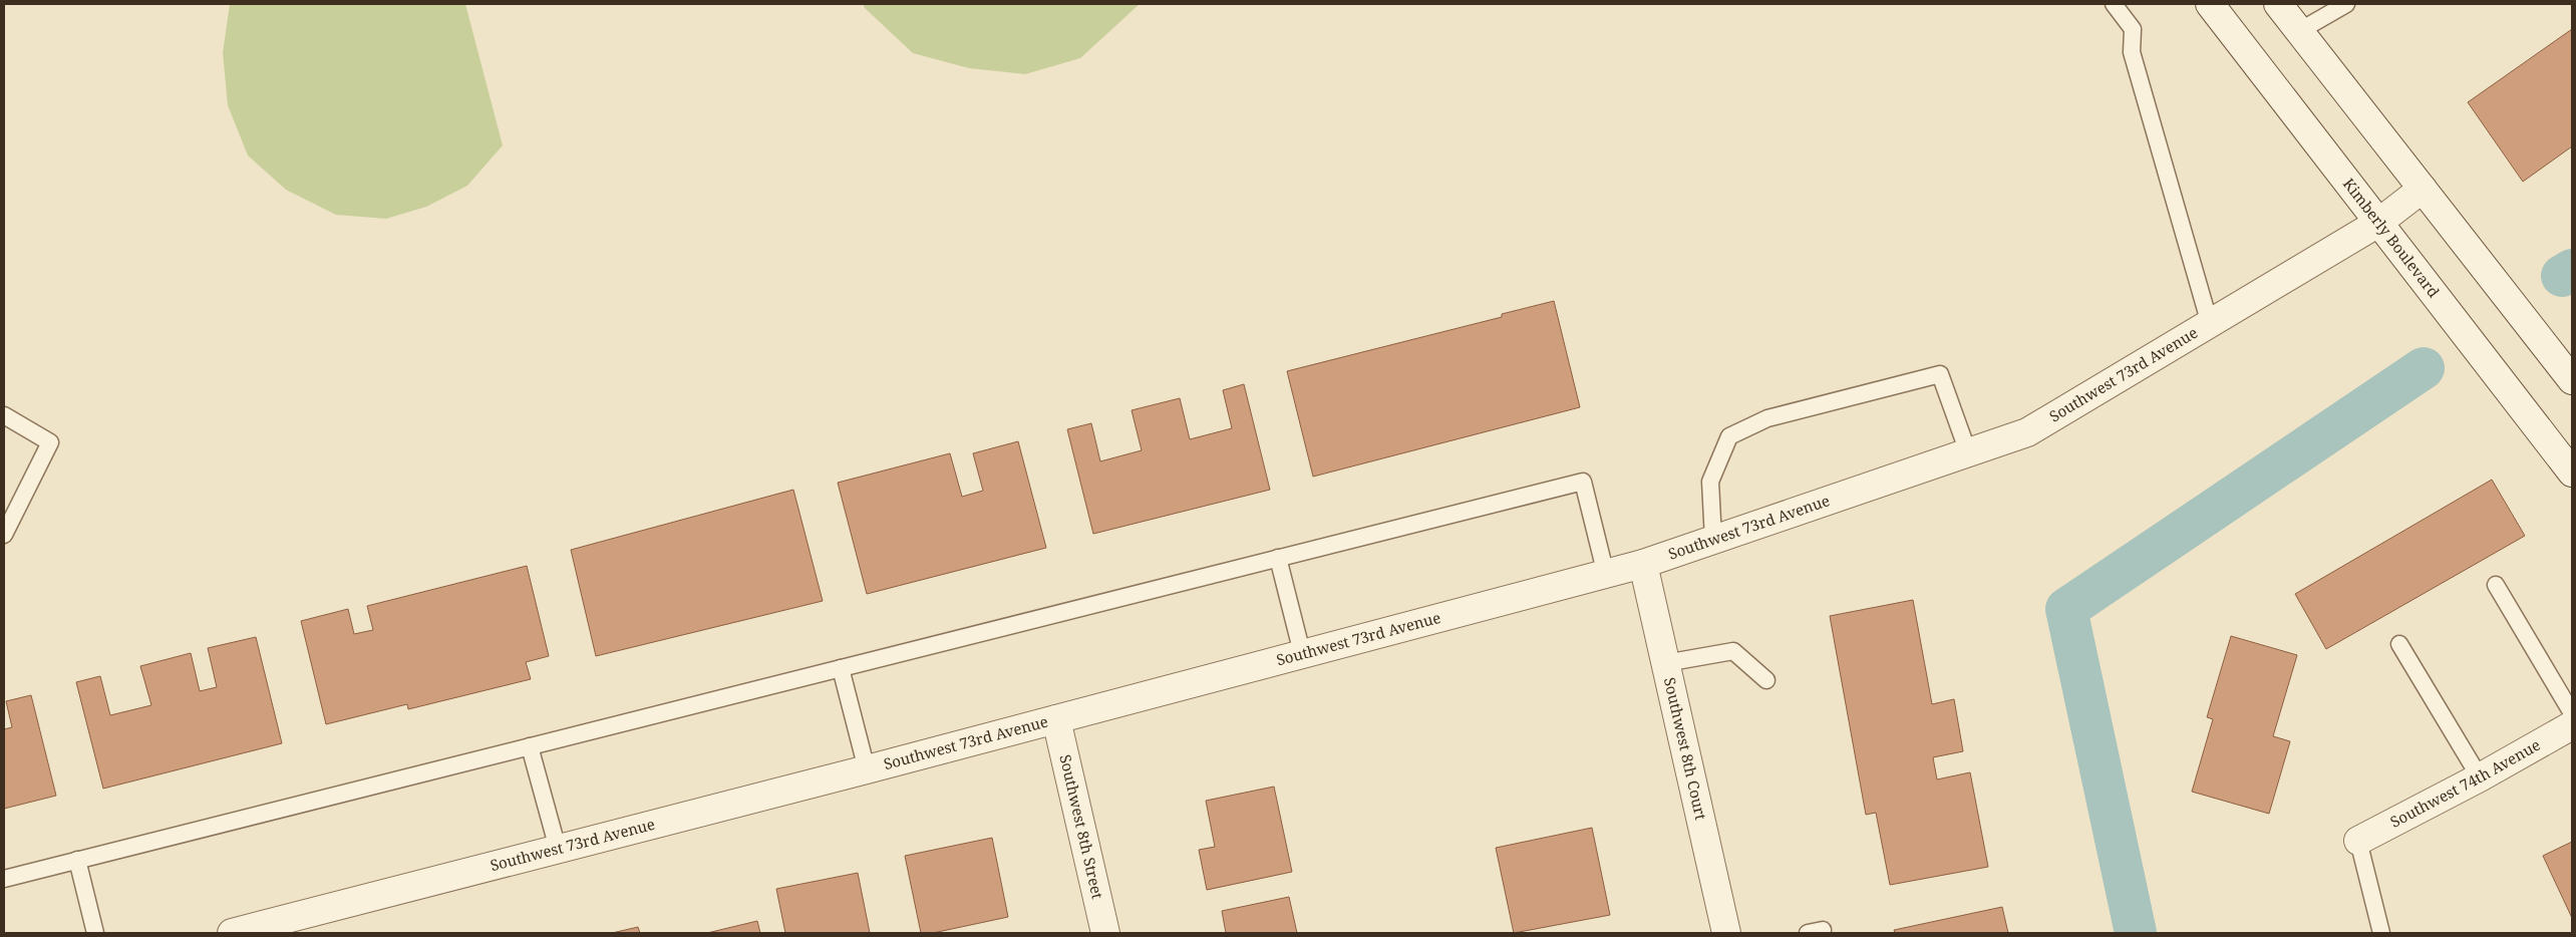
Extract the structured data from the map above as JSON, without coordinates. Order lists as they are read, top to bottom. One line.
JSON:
{"streets":{"street":["Kimberly Boulevard","Southwest 73rd Avenue","Southwest 8th Court","Southwest 74th Avenue","Southwest 8th Street"]},"crossings":[["Kimberly Boulevard","Southwest 73rd Avenue"],["Southwest 73rd Avenue","Southwest 8th Court"],["Southwest 73rd Avenue","Southwest 8th Street"]]}
